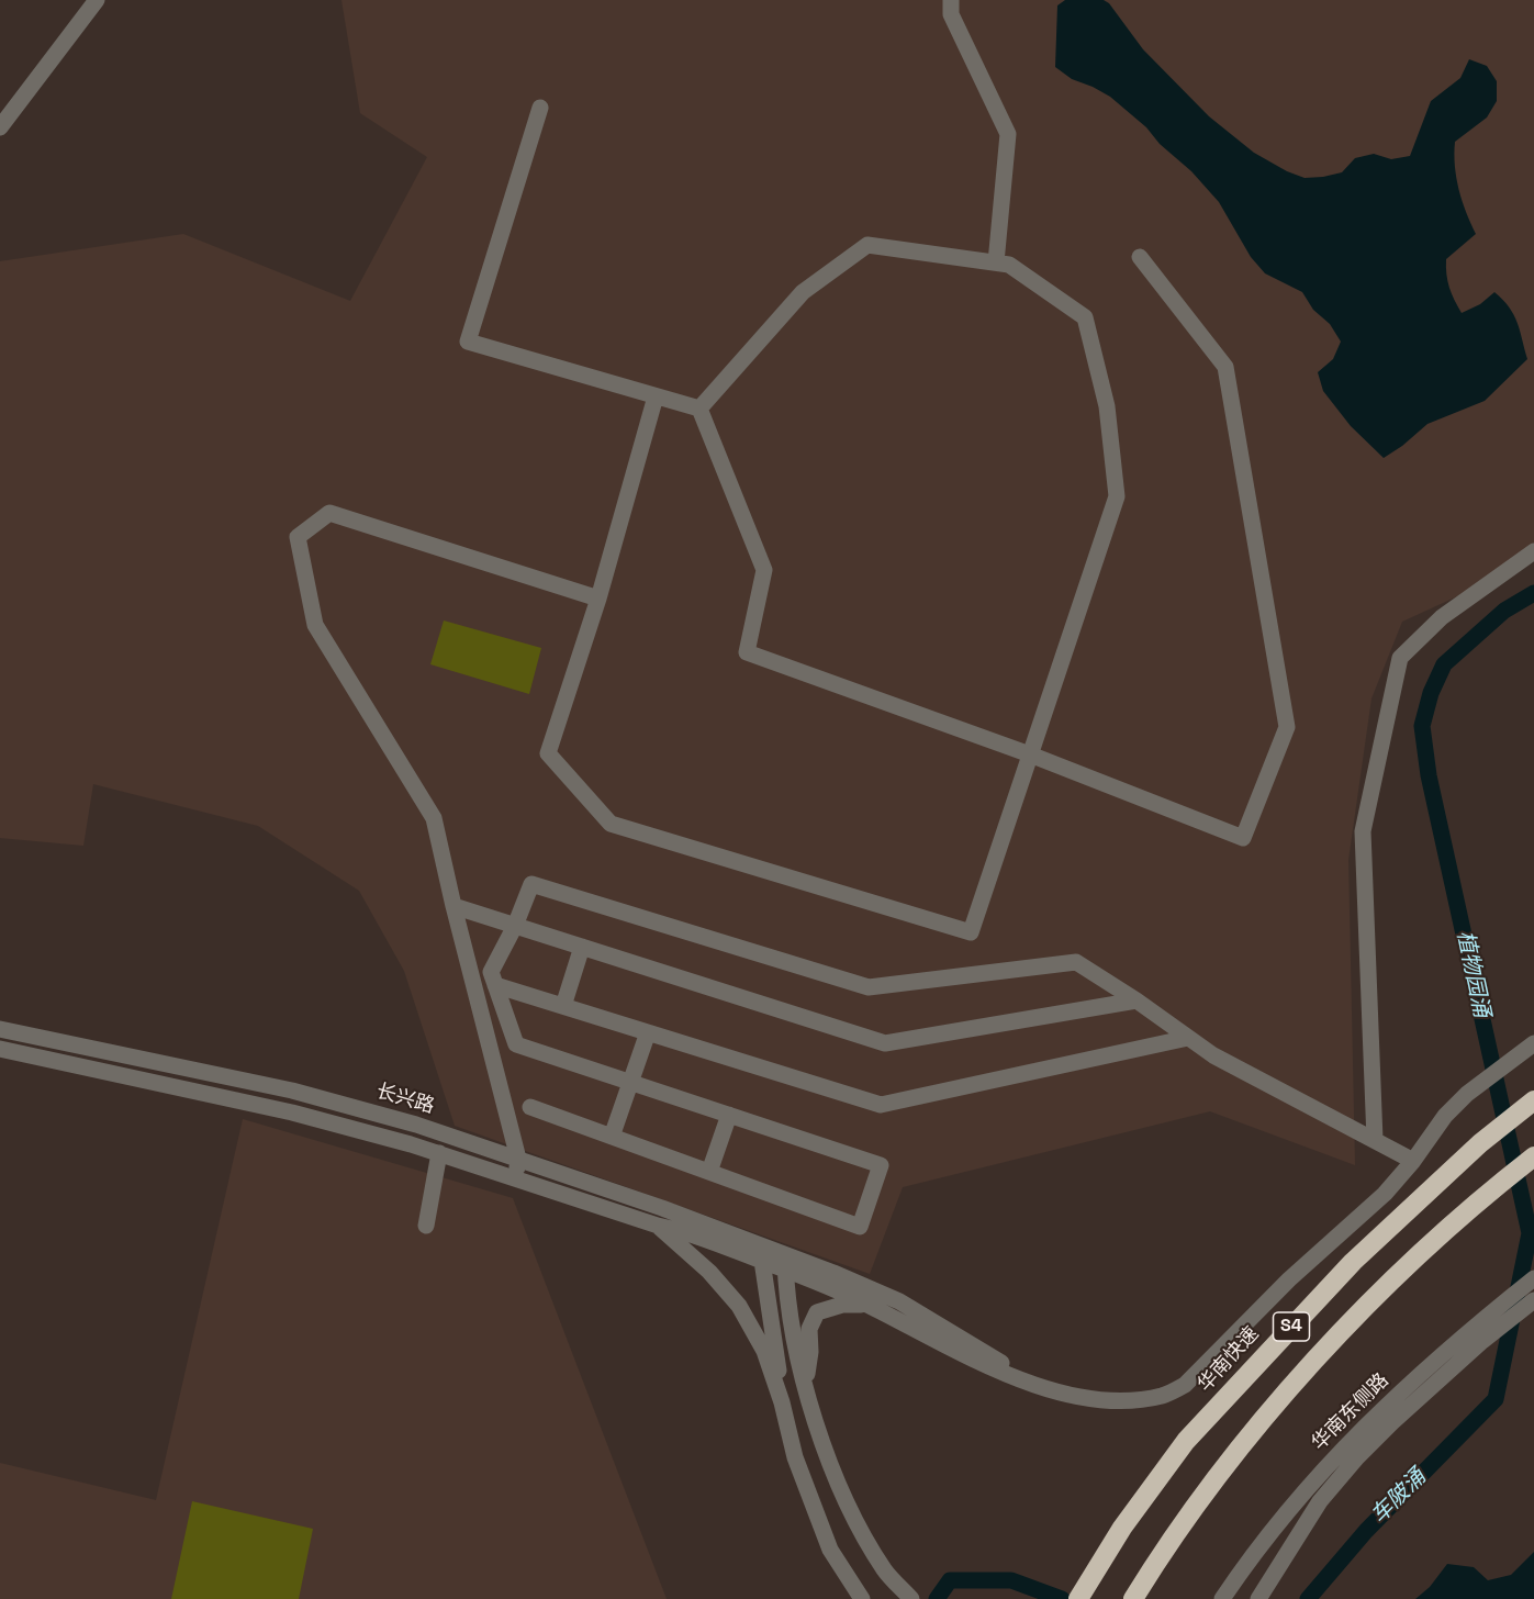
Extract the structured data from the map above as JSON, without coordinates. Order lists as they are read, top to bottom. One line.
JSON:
{"streets":{"highway":["S4","华南快速"],"street":["长兴路","华南东侧路"]},"water":["植物园涌","车陂涌"]}
